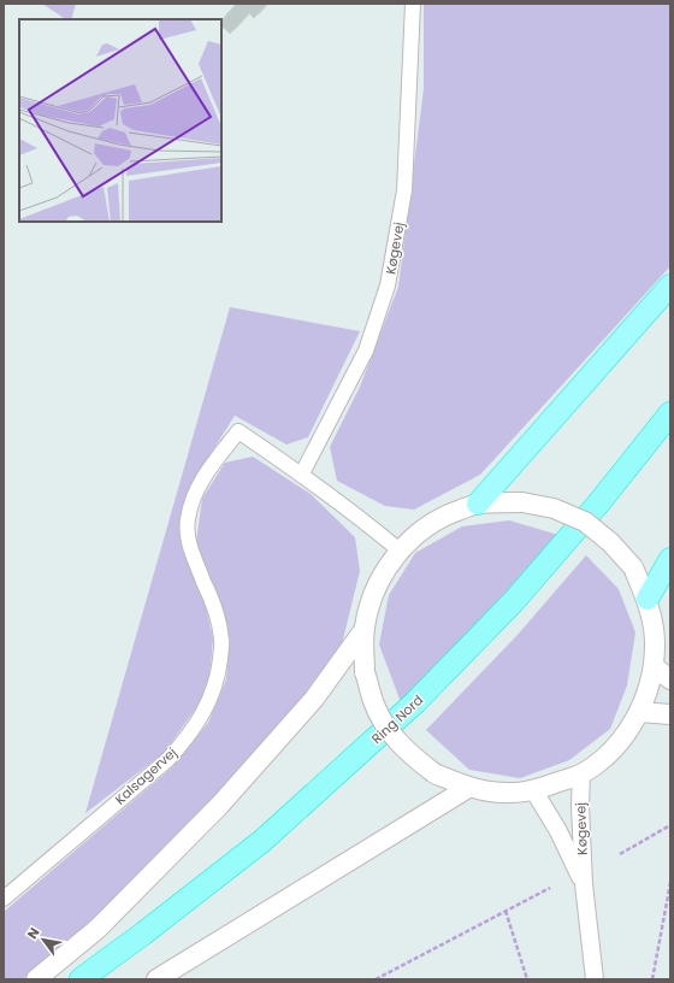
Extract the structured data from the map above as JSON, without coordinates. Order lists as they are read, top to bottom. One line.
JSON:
{"streets":{"highway":["Ring Nord"],"street":["Køgevej","Kalsagervej"]},"crossings":[["Køgevej","Kalsagervej"]],"north":"top left"}
